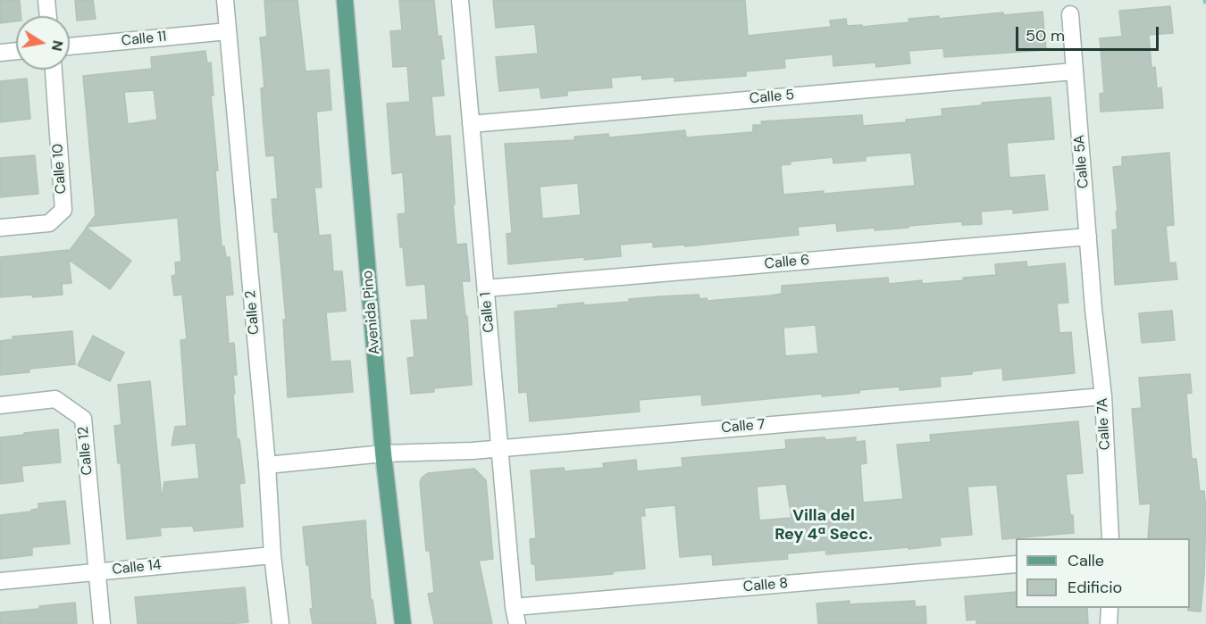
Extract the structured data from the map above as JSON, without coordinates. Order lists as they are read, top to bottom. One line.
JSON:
{"streets":{"main road":["Avenida Pino"],"street":["Calle 11","Calle 5","Calle 5A","Calle 10","Calle 6","Calle 2","Calle 1","Calle 7A","Calle 7","Calle 12","Calle 14","Calle 8"]},"crossings":[["Calle 11","Calle 2"],["Calle 5","Calle 5A"],["Calle 5","Calle 1"],["Calle 5A","Calle 6"],["Calle 5A","Calle 7A"],["Calle 6","Calle 1"],["Calle 2","Calle 7"],["Calle 2","Calle 14"],["Avenida Pino","Calle 7"],["Calle 1","Calle 7"],["Calle 1","Calle 8"],["Calle 7A","Calle 7"],["Calle 12","Calle 14"]],"districts":["Villa del Rey 4ª Secc."],"legend":["Calle","Edificio"],"scale_bar":"50 m","north":"right"}
